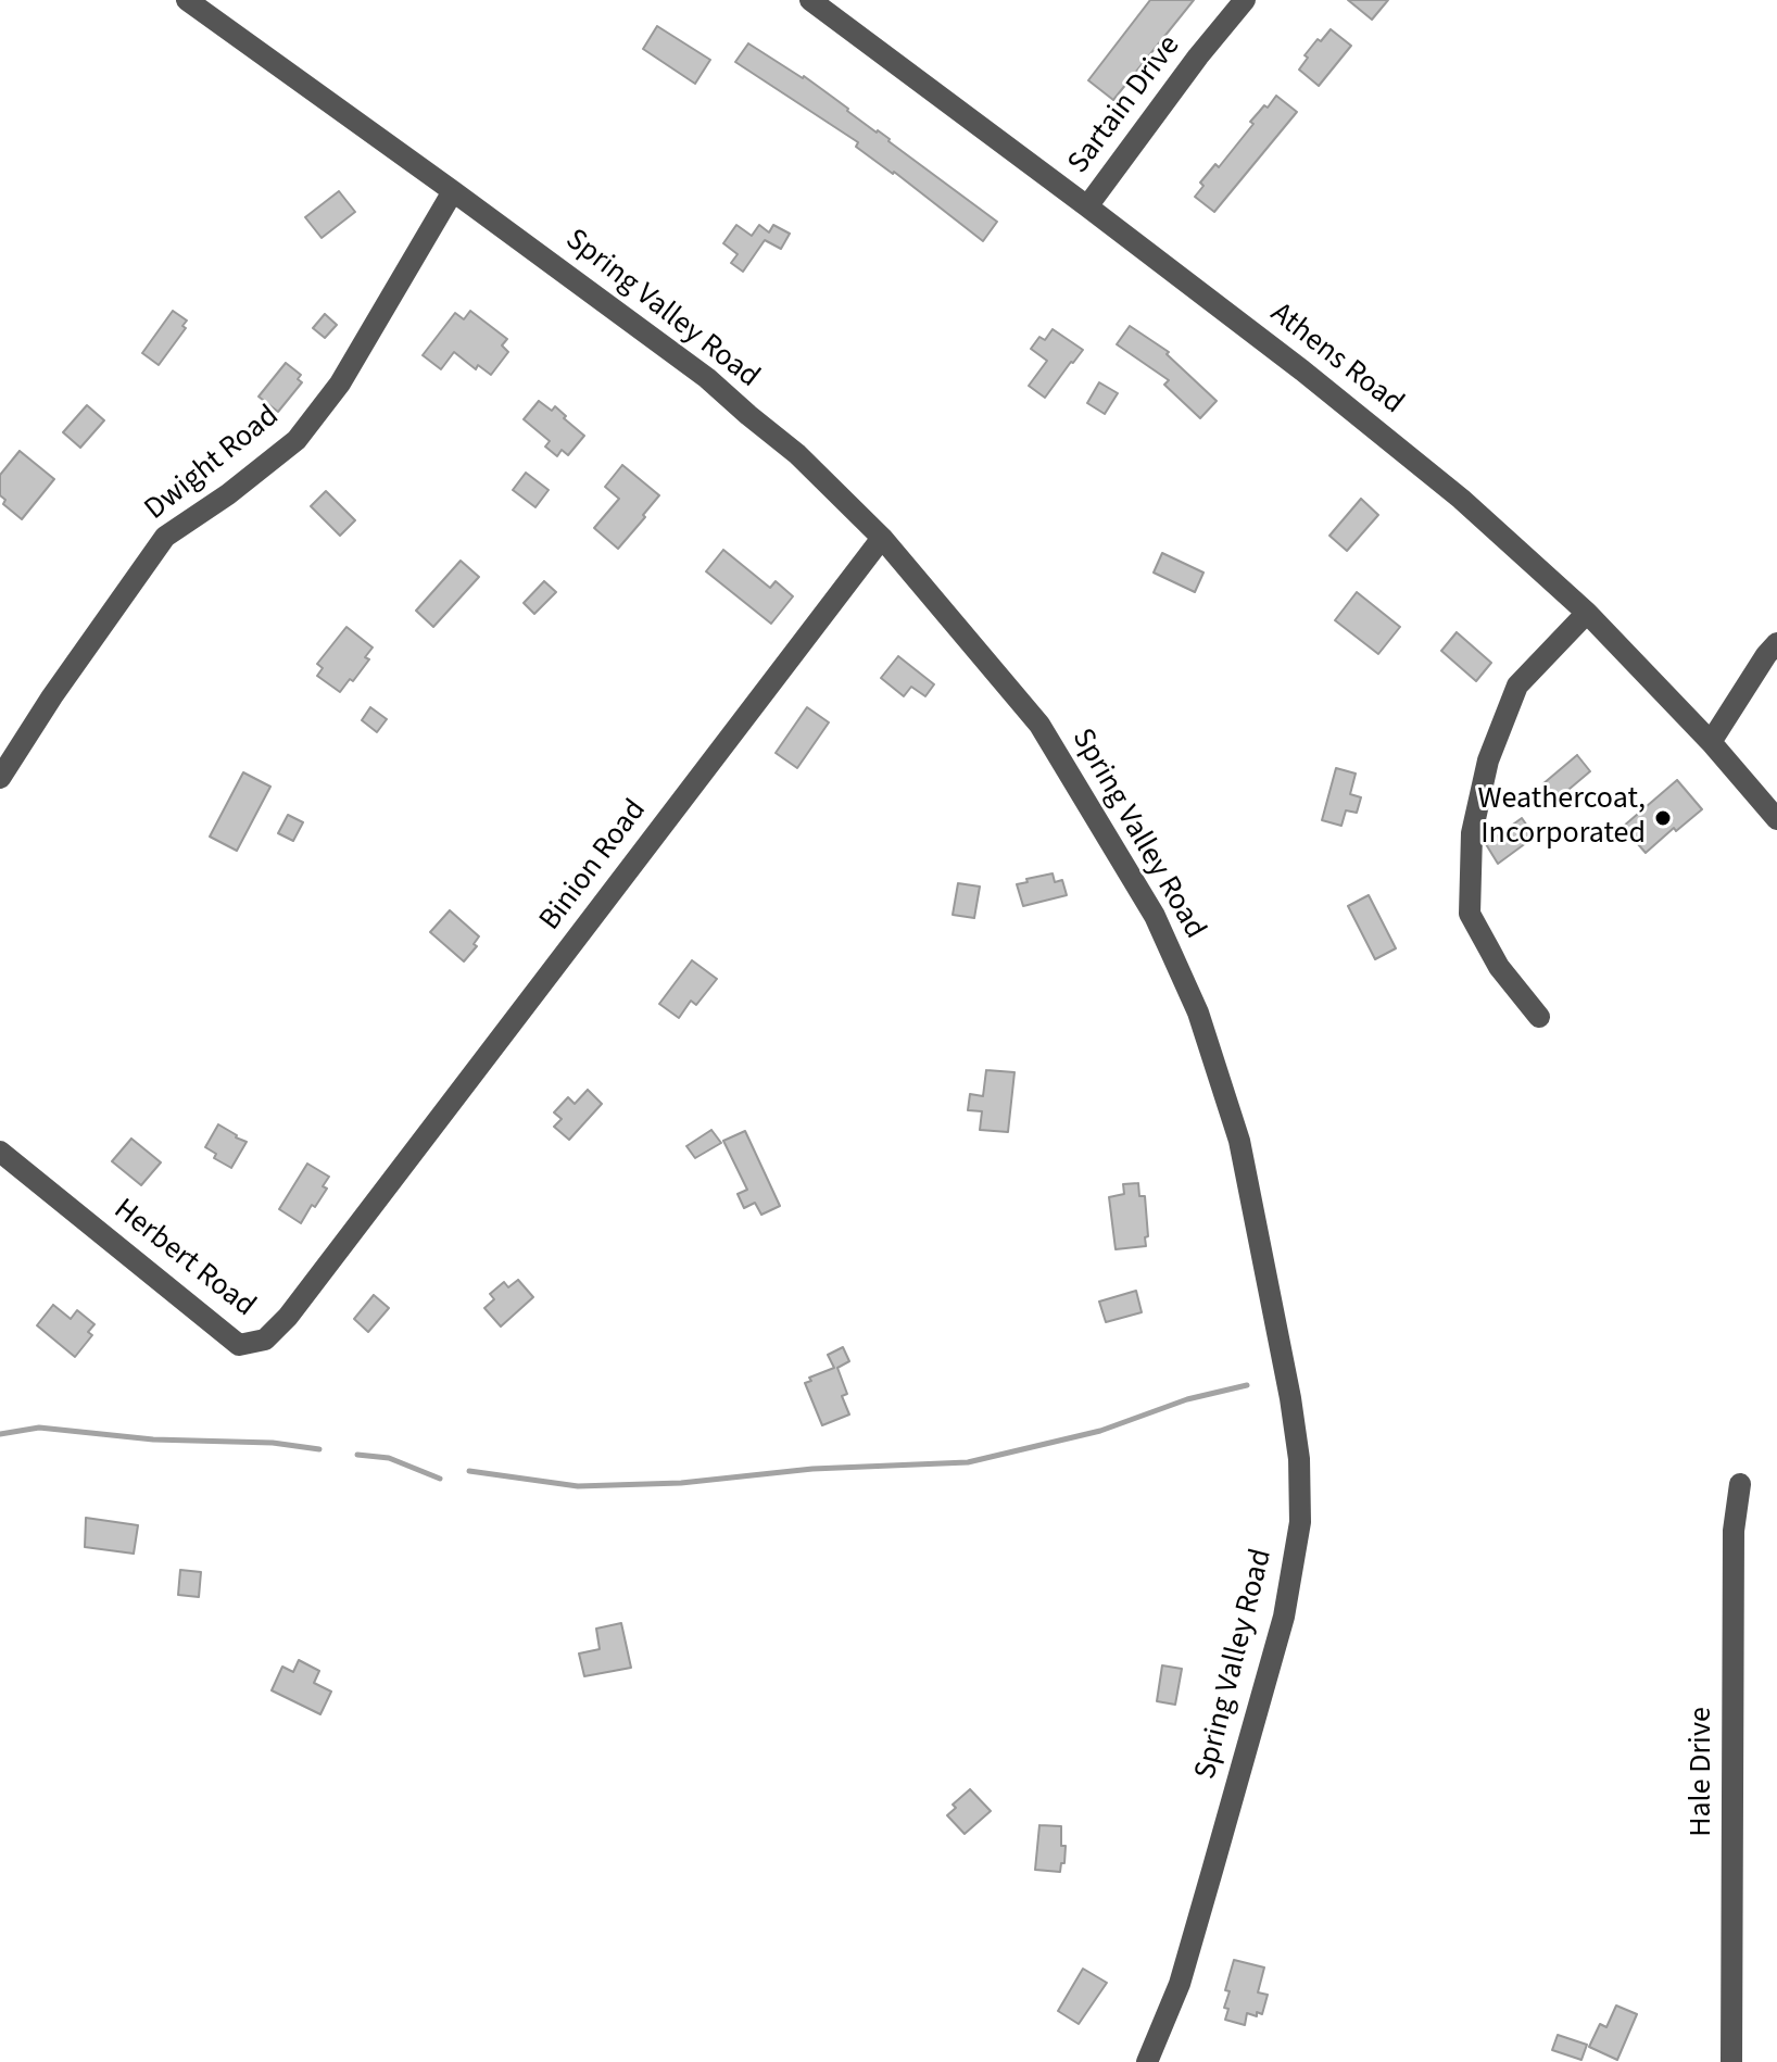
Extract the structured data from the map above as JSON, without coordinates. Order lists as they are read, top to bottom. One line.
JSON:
{"streets":{"street":["Sartain Drive","Spring Valley Road","Athens Road","Dwight Road","Binion Road","Herbert Road","Hale Drive"]},"crossings":[["Sartain Drive","Athens Road"],["Spring Valley Road","Dwight Road"],["Spring Valley Road","Binion Road"],["Binion Road","Herbert Road"]],"places":["Weathercoat, Incorporated"]}
